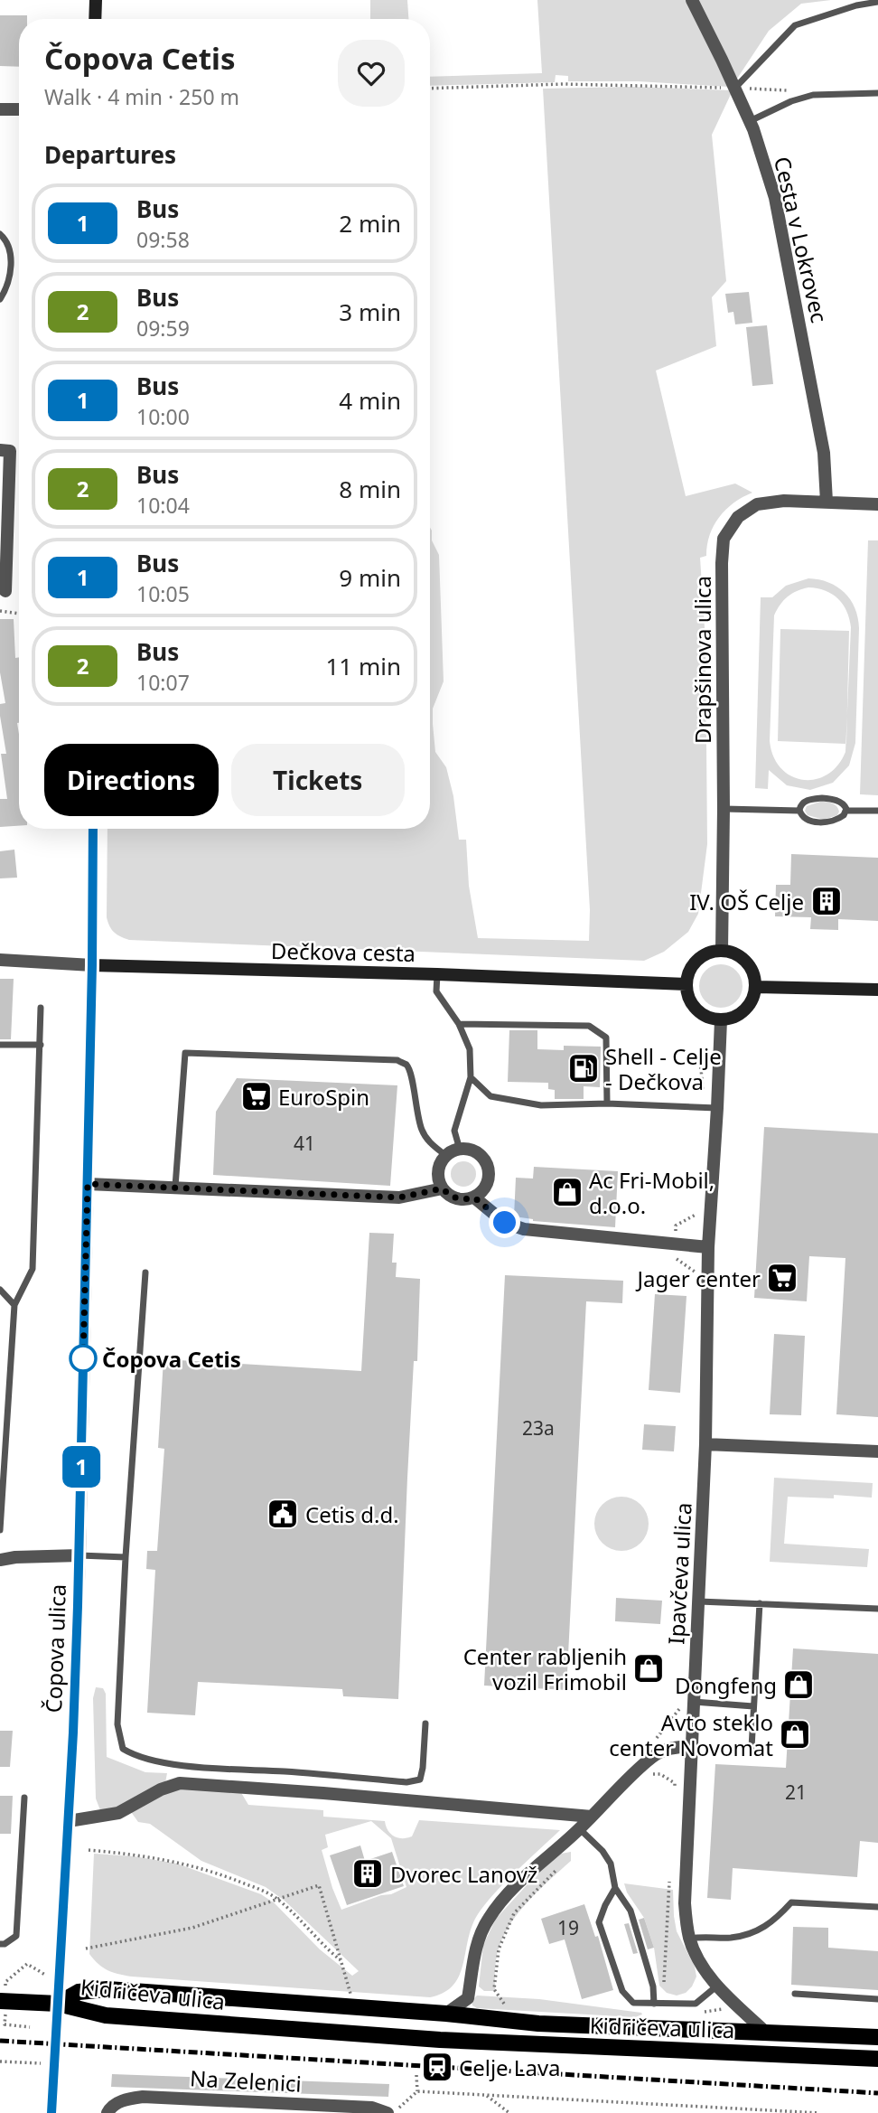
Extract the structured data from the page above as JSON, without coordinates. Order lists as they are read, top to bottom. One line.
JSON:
{"streets":{"main road":["Kidričeva ulica"],"street":["Cesta v Lokrovec","Drapšinova ulica","Dečkova cesta","Ipavčeva ulica","Čopova ulica","Na Zelenici"]},"crossings":[["Cesta v Lokrovec","Drapšinova ulica"],["Drapšinova ulica","Dečkova cesta"],["Drapšinova ulica","Ipavčeva ulica"],["Dečkova cesta","Ipavčeva ulica"],["Dečkova cesta","Čopova ulica"],["Ipavčeva ulica","Kidričeva ulica"],["Čopova ulica","Kidričeva ulica"]],"places":{"building":["IV. OŠ Celje","Dvorec Lanovž"],"fuel station":["Shell - Celje - Dečkova"],"supermarket":["EuroSpin","Jager center"],"shop":["Ac Fri-Mobil, d.o.o.","Center rabljenih vozil Frimobil","Dongfeng","Avto steklo center Novomat"],"other":["Čopova Cetis"],"public building":["Cetis d.d."],"station":["Celje Lava"]},"lines":["bus line 1"],"house_numbers":["41","23a","21","19"],"page":{"on_map":"1","heading":[["Čopova Cetis","Walk · 4 min · 250 m"],"Departures"],"list":[{"mark":"1","name":"Bus","note":"09:58","value":"2 min"},{"mark":"2","name":"Bus","note":"09:59","value":"3 min"},{"mark":"1","name":"Bus","note":"10:00","value":"4 min"},{"mark":"2","name":"Bus","note":"10:04","value":"8 min"},{"mark":"1","name":"Bus","note":"10:05","value":"9 min"},{"mark":"2","name":"Bus","note":"10:07","value":"11 min"}],"buttons":["Directions","Tickets"]}}
